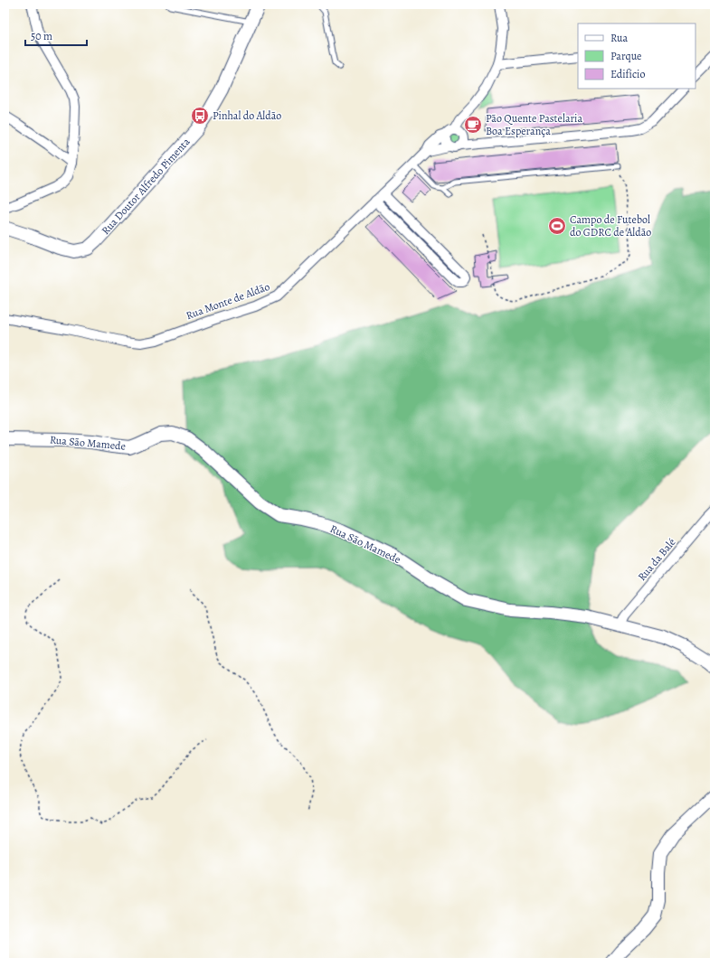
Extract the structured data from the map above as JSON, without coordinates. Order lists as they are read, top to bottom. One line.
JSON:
{"streets":{"street":["Rua Doutor Alfredo Pimenta","Rua Monte de Aldão","Rua São Mamede","Rua da Balé"]},"crossings":[["Rua São Mamede","Rua da Balé"]],"places":{"bus stop":["Pinhal do Aldão"],"cafe":["Pão Quente Pastelaria Boa Esperança"],"sports":["Campo de Futebol do GDRC de Aldão"]},"legend":["Rua","Parque","Edifício"],"scale_bar":"50 m"}
